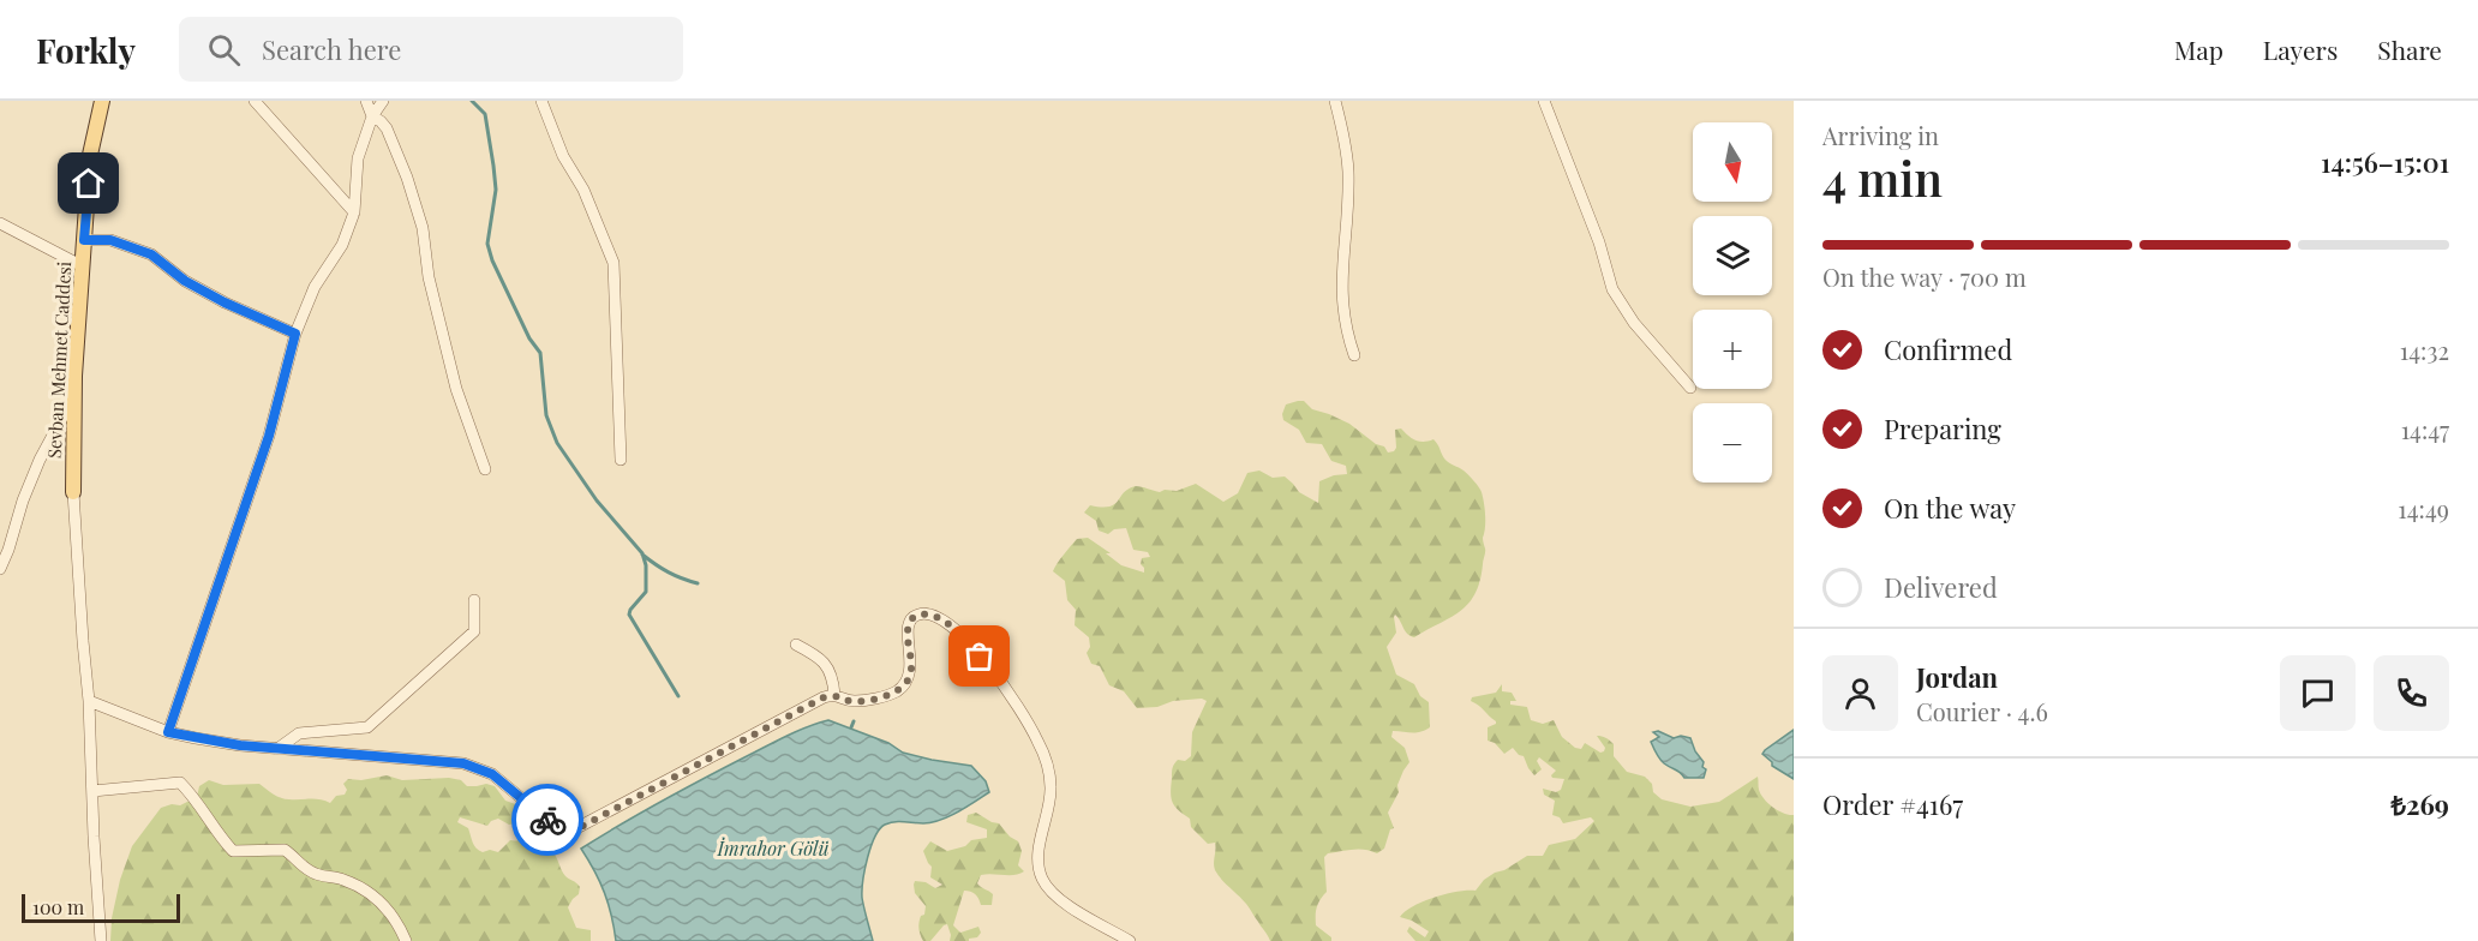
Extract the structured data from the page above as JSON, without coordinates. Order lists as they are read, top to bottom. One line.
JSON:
{"streets":{"main road":["Sevban Mehmet Caddesi"]},"water":["İmrahor Gölü"],"scale_bar":"100 m","north":"bottom","page":{"header":"Forkly","search":"Search here","nav":["Map","Layers","Share"],"heading":["4 min","Arriving in","14:56–15:01"],"panel":["Jordan","Courier · 4.6","Order #4167","₺269"],"map_buttons":["+","−"],"bar":"On the way · 700 m","list":[["Confirmed","14:32"],["Preparing","14:47"],["On the way","14:49"],"Delivered"],"scale":"100 m"}}
